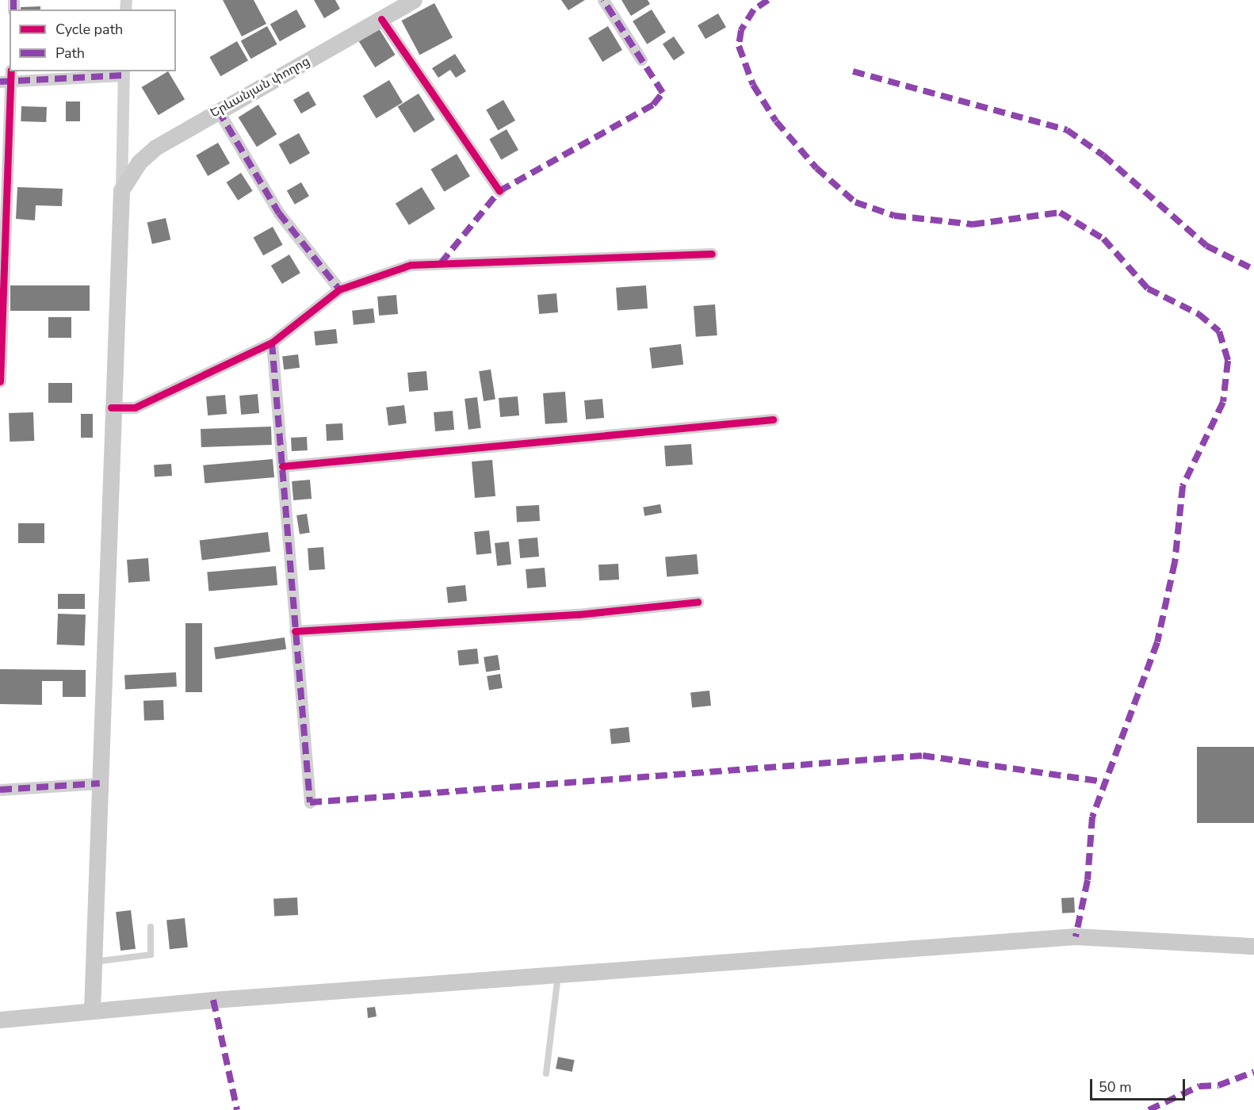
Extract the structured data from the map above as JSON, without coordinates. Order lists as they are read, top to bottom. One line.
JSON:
{"streets":{"main road":["Երևանյան փողոց"]},"legend":["Cycle path","Path"],"scale_bar":"50 m"}
